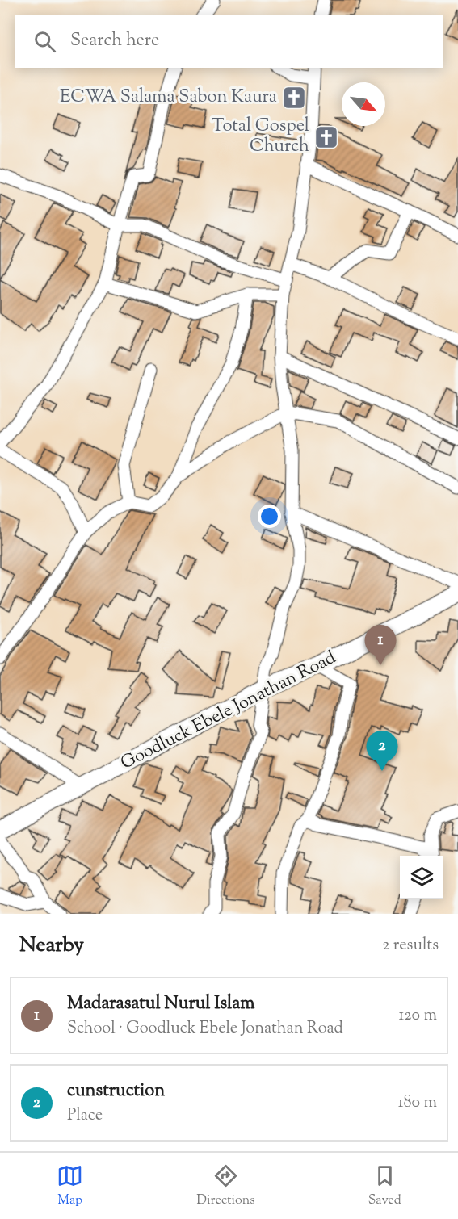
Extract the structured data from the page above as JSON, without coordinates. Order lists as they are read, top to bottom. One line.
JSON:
{"streets":{"main road":["Goodluck Ebele Jonathan Road"]},"places":{"church":["ECWA Salama Sabon Kaura","Total Gospel Church"]},"north":"bottom right","page":{"search":"Search here","pins":["1","2"],"heading":["Nearby","2 results"],"list":[{"mark":"1","name":"Madarasatul Nurul Islam","note":"School · Goodluck Ebele Jonathan Road","value":"120 m"},{"mark":"2","name":"cunstruction","note":"Place","value":"180 m"}],"nav":["Map","Directions","Saved"]}}
